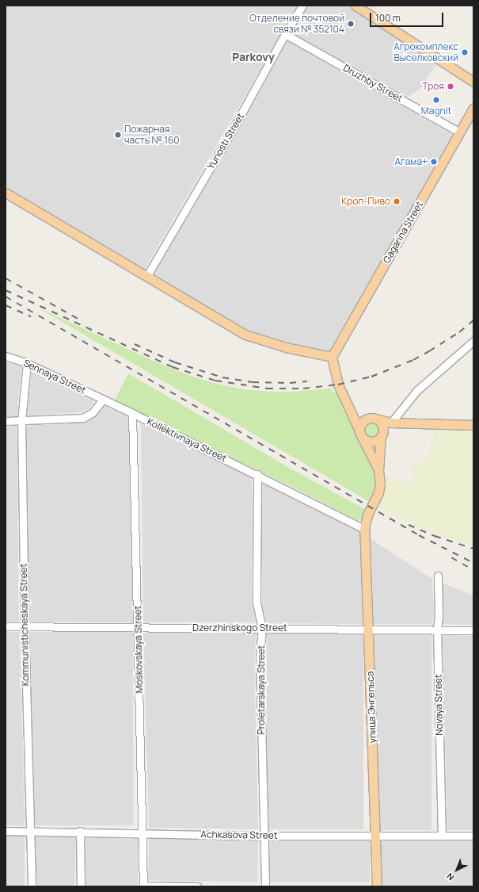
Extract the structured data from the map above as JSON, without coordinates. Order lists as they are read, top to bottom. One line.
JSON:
{"streets":{"main road":["Gagarina Street","улица Энгельса"],"street":["Druzhby Street","Yunosti Street","Sennaya Street","Kollektivnaya Street","Kommunisticheskaya Street","Dzerzhinskogo Street","Moskovskaya Street","Proletarskaya Street","Novaya Street","Achkasova Street"]},"crossings":[["Druzhby Street","Yunosti Street"],["Druzhby Street","Gagarina Street"],["Sennaya Street","Kollektivnaya Street"],["Sennaya Street","Kommunisticheskaya Street"],["Kollektivnaya Street","Moskovskaya Street"],["Kollektivnaya Street","Proletarskaya Street"],["Kollektivnaya Street","улица Энгельса"],["Kommunisticheskaya Street","Dzerzhinskogo Street"],["Kommunisticheskaya Street","Achkasova Street"],["Dzerzhinskogo Street","Moskovskaya Street"],["Dzerzhinskogo Street","Proletarskaya Street"],["Dzerzhinskogo Street","Novaya Street"],["Dzerzhinskogo Street","улица Энгельса"],["Moskovskaya Street","Achkasova Street"],["Proletarskaya Street","Achkasova Street"],["Novaya Street","Achkasova Street"],["улица Энгельса","Achkasova Street"]],"districts":["Parkovy"],"places":["Отделение почтовой связи № 352104","Агрокомплекс Выселковский","Троя","Magnit","Пожарная часть № 160","Агама+","Кроп-Пиво"],"scale_bar":"100 m","north":"bottom left"}
